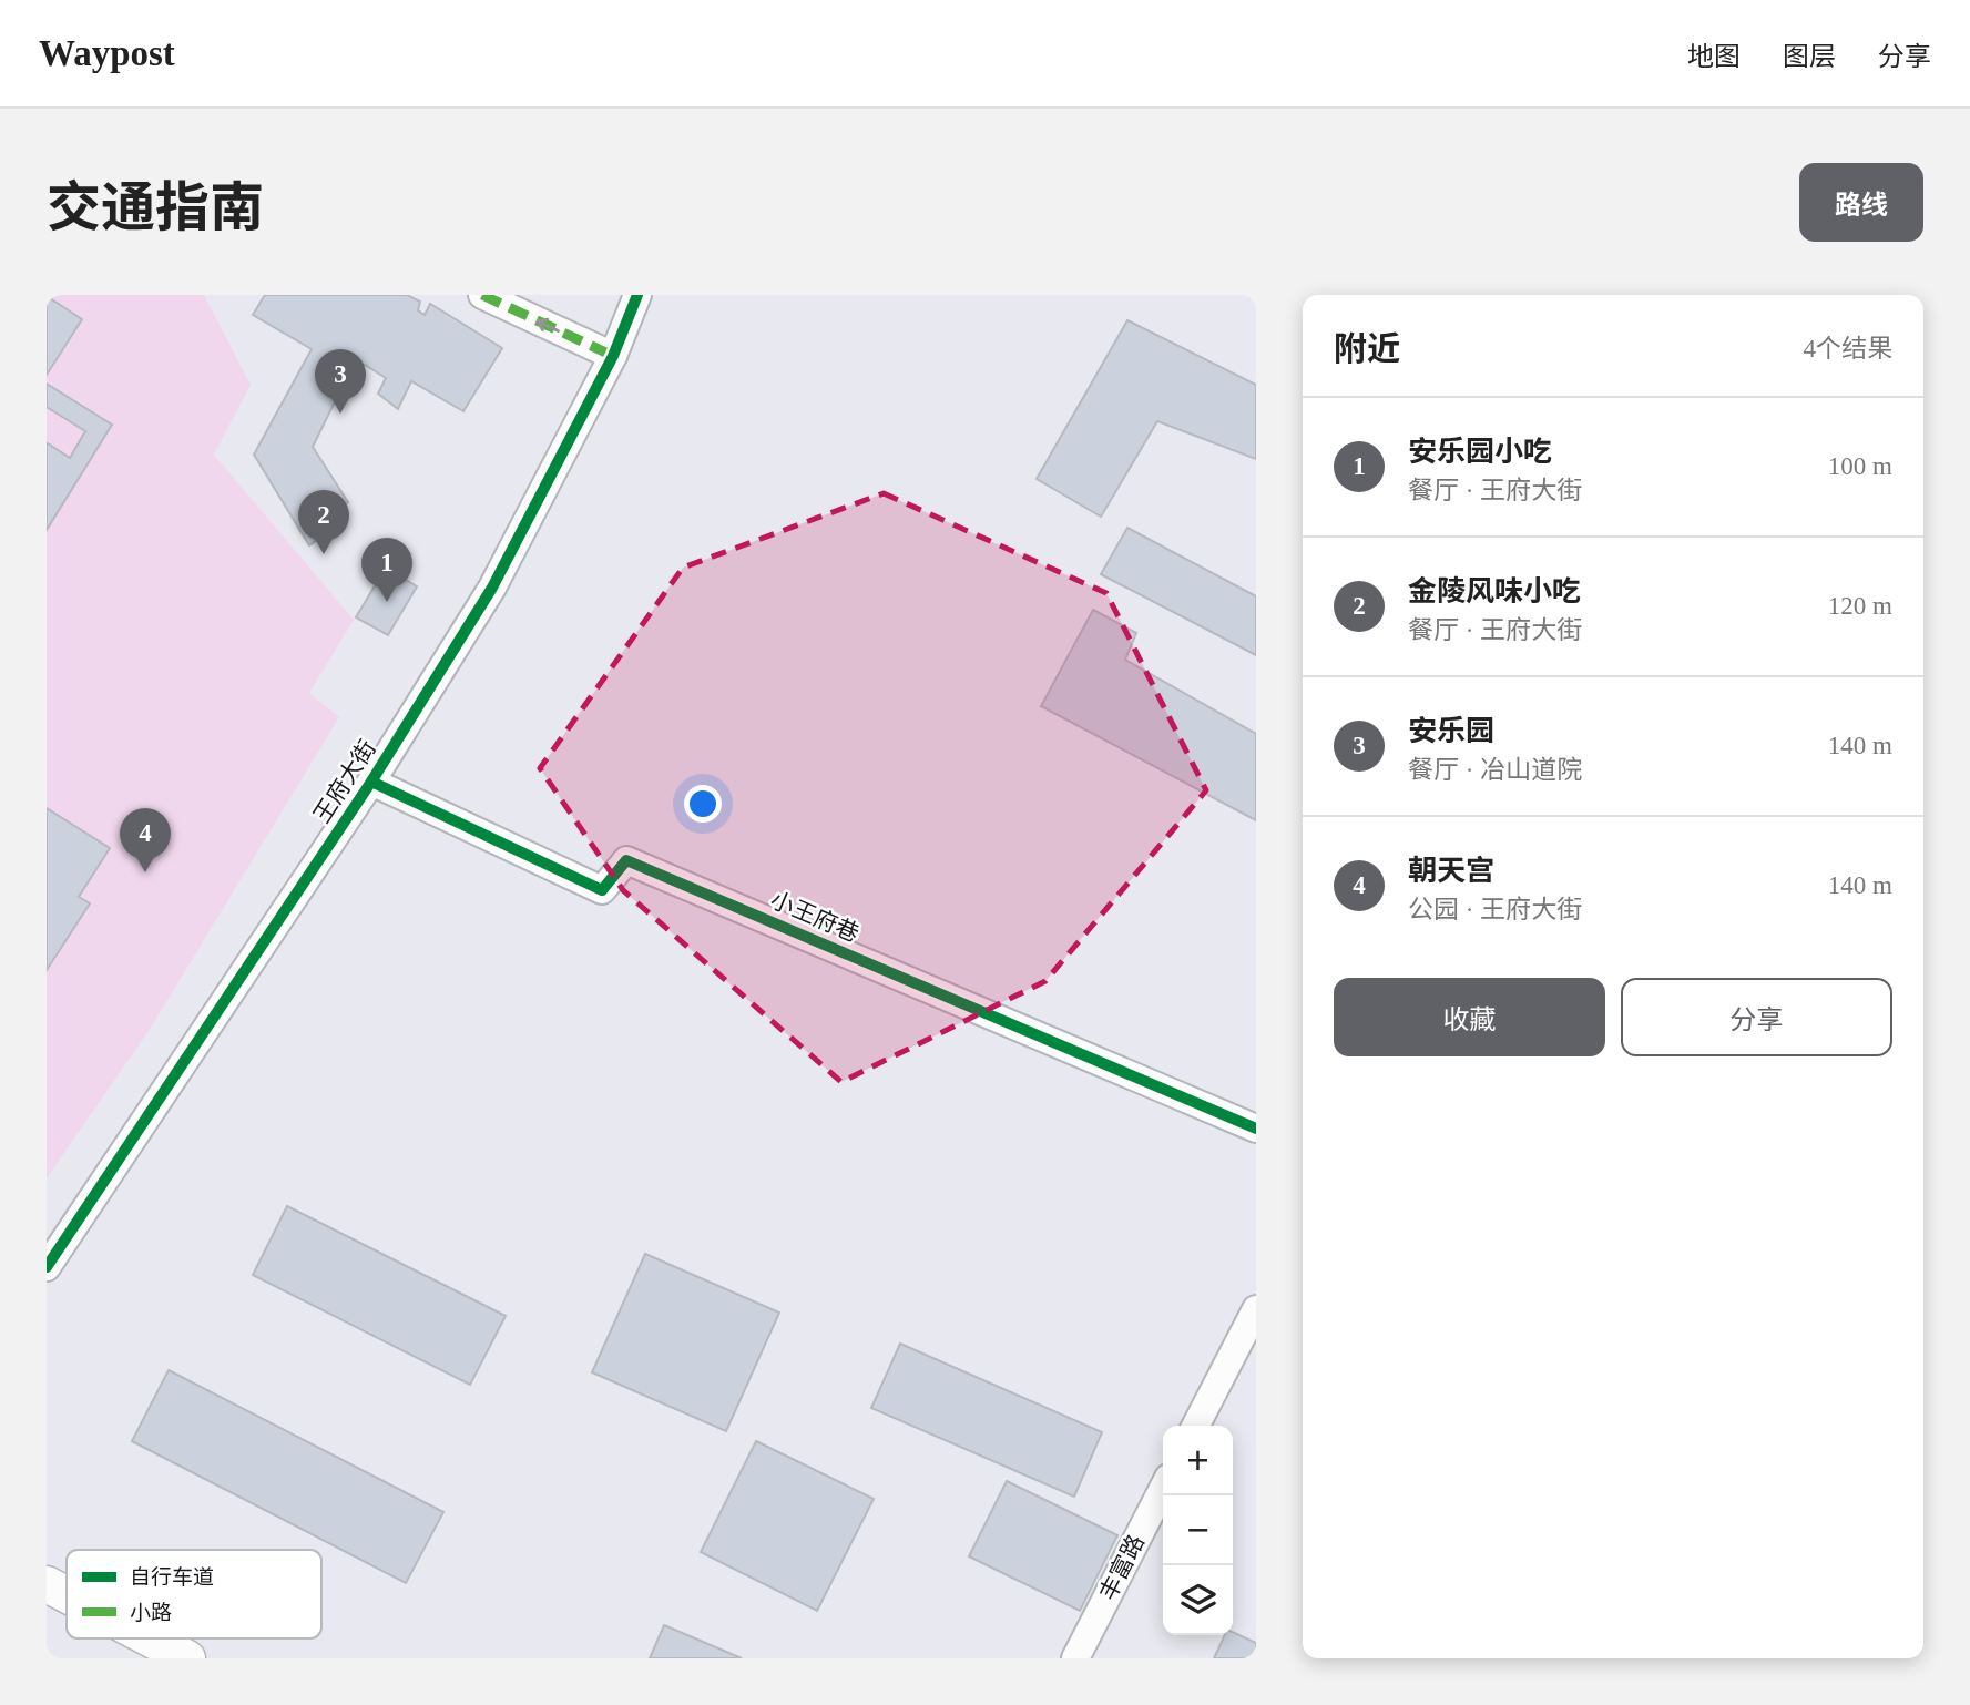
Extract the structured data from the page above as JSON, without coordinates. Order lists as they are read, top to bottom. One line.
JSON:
{"streets":{"street":["王府大街","小王府巷","丰富路"]},"crossings":[["王府大街","小王府巷"]],"legend":["自行车道","小路"],"page":{"header":"Waypost","nav":["地图","图层","分享"],"title":"交通指南","buttons":["路线",["收藏","分享"]],"heading":["附近","4个结果"],"pins":["3","2","1","4"],"list":[{"mark":"1","name":"安乐园小吃","note":"餐厅 · 王府大街","value":"100 m"},{"mark":"2","name":"金陵风味小吃","note":"餐厅 · 王府大街","value":"120 m"},{"mark":"3","name":"安乐园","note":"餐厅 · 冶山道院","value":"140 m"},{"mark":"4","name":"朝天宫","note":"公园 · 王府大街","value":"140 m"}],"map_buttons":["+","−"]}}
